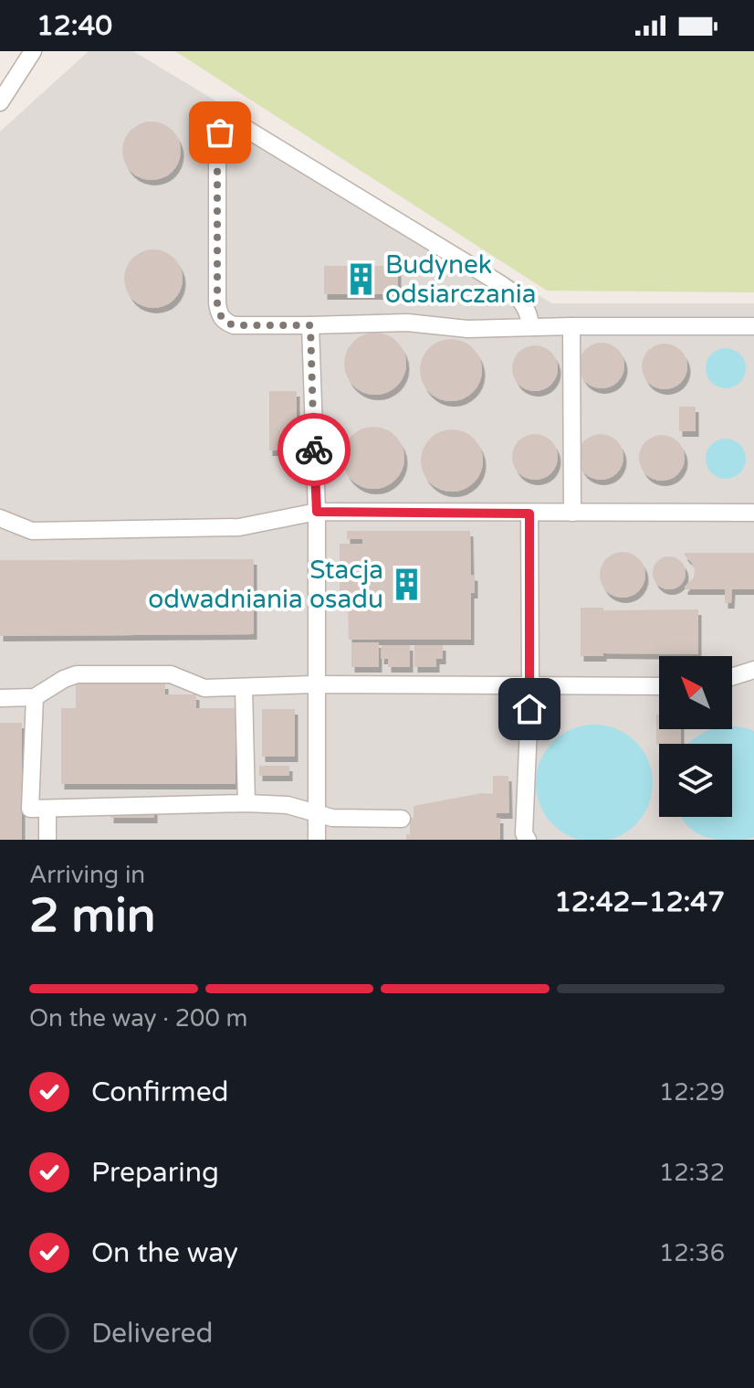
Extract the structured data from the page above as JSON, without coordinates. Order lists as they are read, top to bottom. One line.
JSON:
{"places":{"building":["Budynek odsiarczania","Stacja odwadniania osadu"]},"north":"top left","page":{"status":"12:40","heading":["2 min","Arriving in","12:42–12:47"],"bar":"On the way · 200 m","list":[["Confirmed","12:29"],["Preparing","12:32"],["On the way","12:36"],"Delivered"]}}
